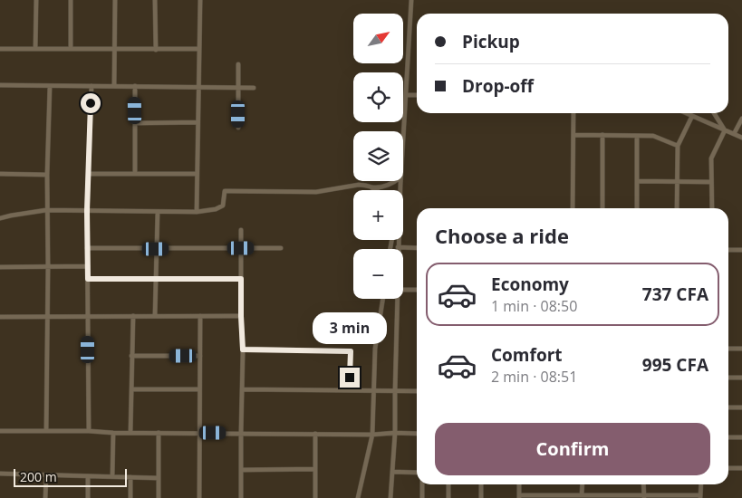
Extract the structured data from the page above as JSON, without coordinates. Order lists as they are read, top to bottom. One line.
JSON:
{"scale_bar":"200 m","north":"top right","page":{"map_buttons":["+","−"],"banner":["Pickup","Drop-off"],"heading":"Choose a ride","list":[{"name":"Economy","note":"1 min · 08:50","value":"737 CFA"},{"name":"Comfort","note":"2 min · 08:51","value":"995 CFA"}],"bubble":"3 min","buttons":"Confirm","scale":"200 m"}}
